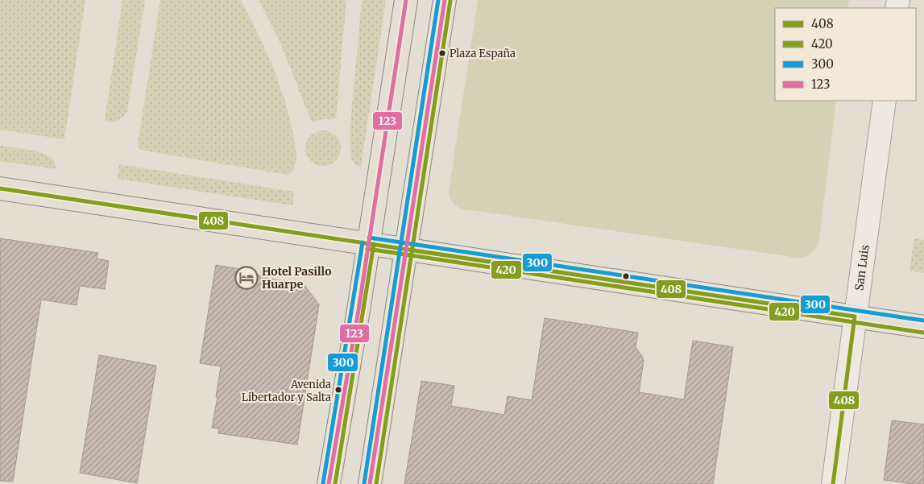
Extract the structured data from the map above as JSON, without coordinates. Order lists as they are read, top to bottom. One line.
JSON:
{"streets":{"street":["San Luis"]},"places":{"other":["Plaza España","Avenida Libertador y Salta"],"hotel":["Hotel Pasillo Huarpe"]},"lines":["transit line 300","transit line 123","transit line 420","transit line 408"],"legend":["408","420","300","123"]}
